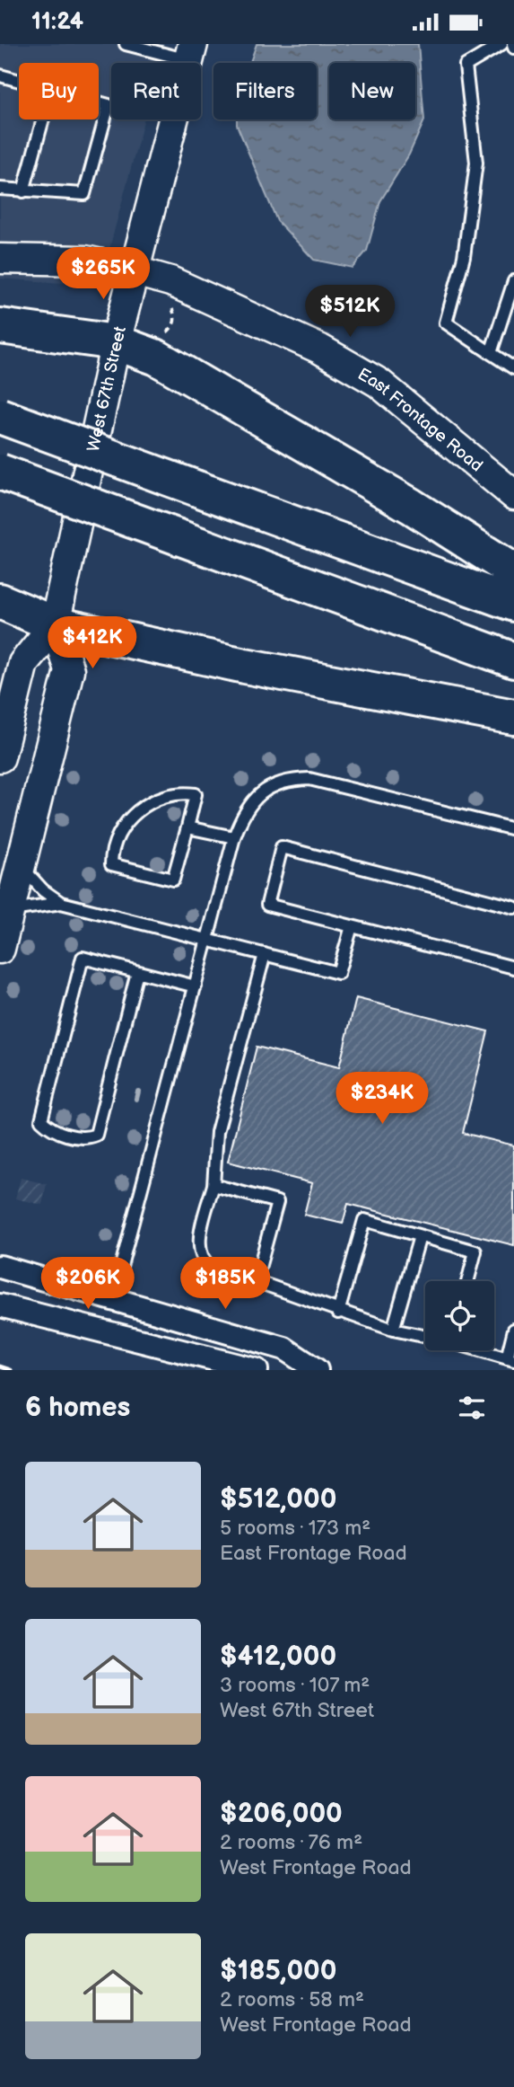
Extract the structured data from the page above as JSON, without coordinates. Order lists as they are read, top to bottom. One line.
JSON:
{"streets":{"street":["West 67th Street","East Frontage Road"]},"crossings":[["West 67th Street","East Frontage Road"]],"page":{"status":"11:24","chip":["Buy","Rent","Filters","New"],"price":["$265K","$512K","$412K","$234K","$206K","$185K"],"heading":"6 homes","list":[{"name":"$512,000","note":"5 rooms · 173 m² · East Frontage Road"},{"name":"$412,000","note":"3 rooms · 107 m² · West 67th Street"},{"name":"$206,000","note":"2 rooms · 76 m² · West Frontage Road"},{"name":"$185,000","note":"2 rooms · 58 m² · West Frontage Road"}]}}
